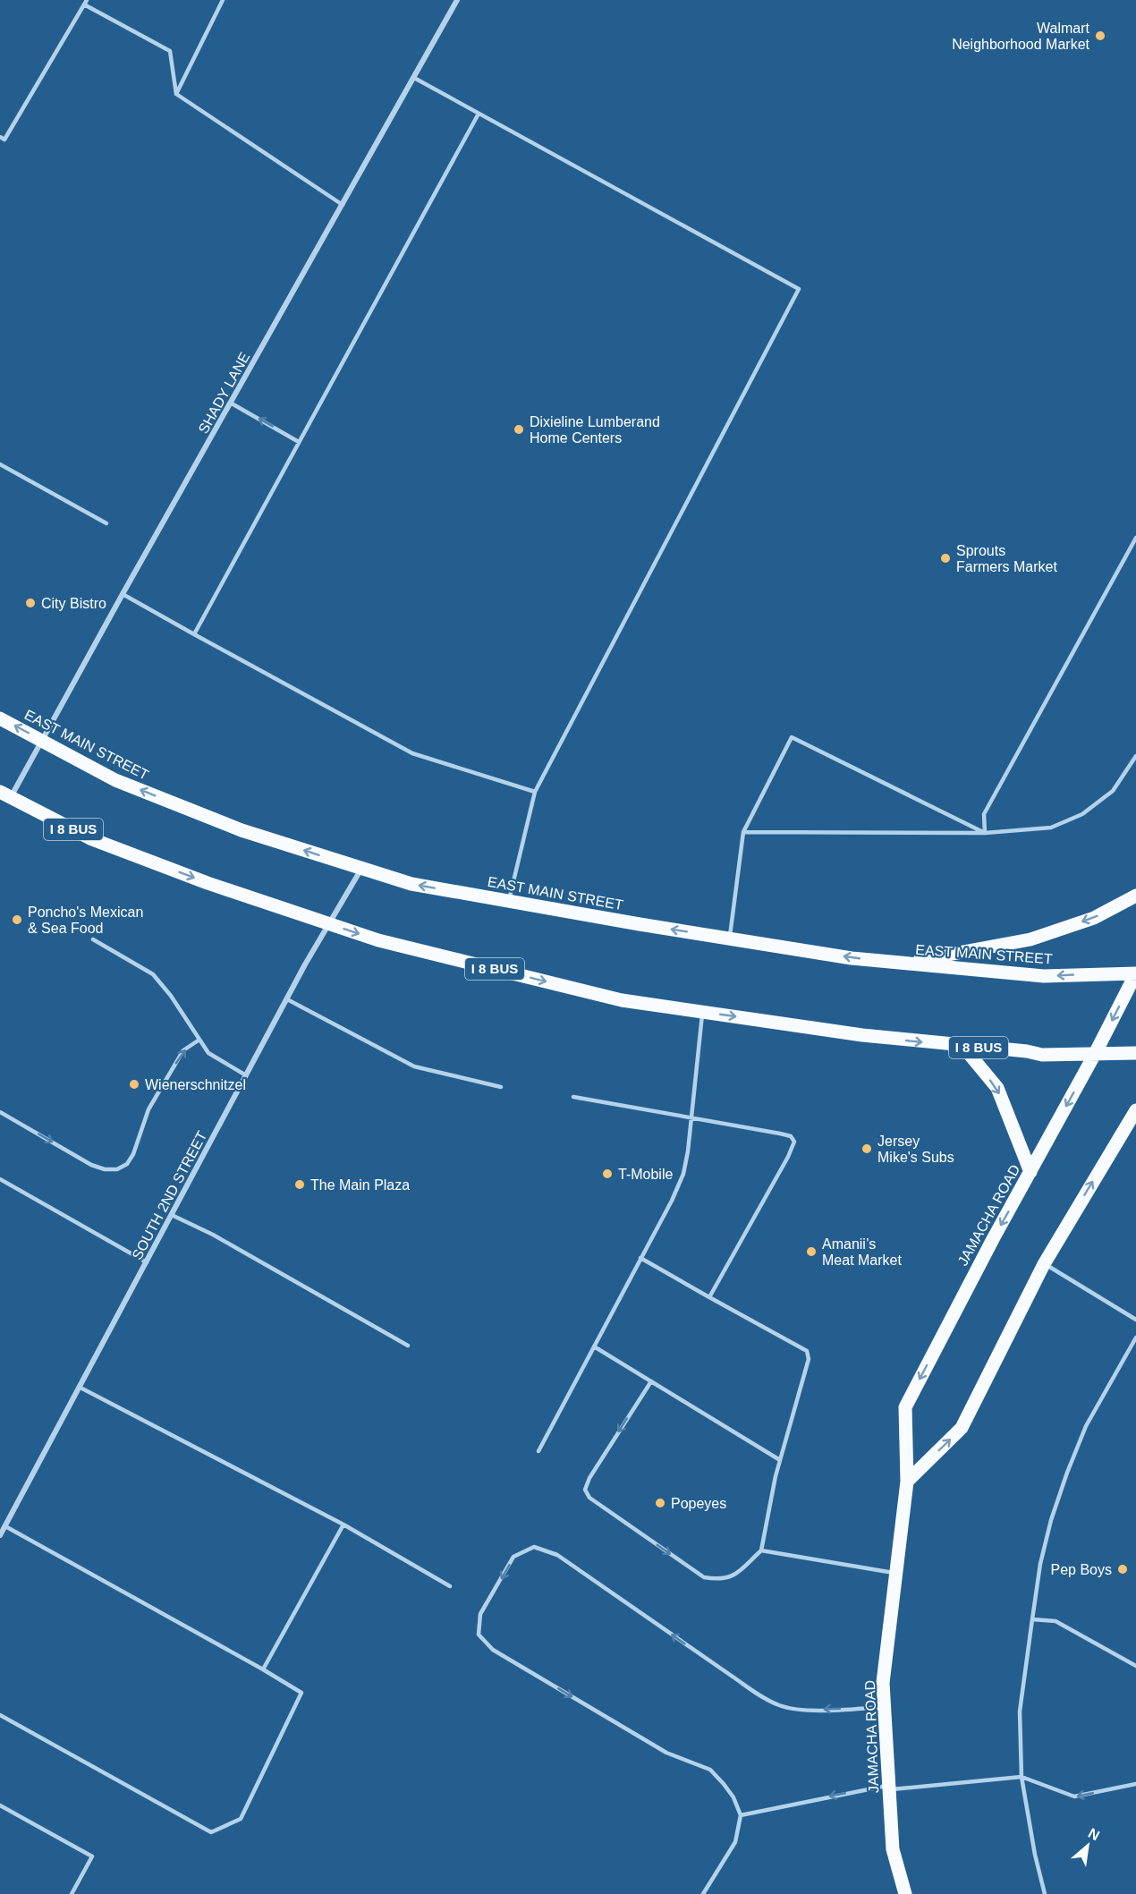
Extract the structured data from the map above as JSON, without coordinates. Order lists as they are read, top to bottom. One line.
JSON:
{"streets":{"main road":["EAST MAIN STREET","I 8 BUS","JAMACHA ROAD"],"street":["SHADY LANE","SOUTH 2ND STREET"]},"crossings":[["SHADY LANE","EAST MAIN STREET"],["SHADY LANE","I 8 BUS"],["EAST MAIN STREET","SOUTH 2ND STREET"],["EAST MAIN STREET","JAMACHA ROAD"],["I 8 BUS","SOUTH 2ND STREET"],["I 8 BUS","JAMACHA ROAD"]],"places":["Walmart Neighborhood Market","Dixieline Lumberand Home Centers","Sprouts Farmers Market","City Bistro","Poncho's Mexican & Sea Food","Wienerschnitzel","Jersey Mike's Subs","T-Mobile","The Main Plaza","Amanii’s Meat Market","Popeyes","Pep Boys"],"north":"top right"}
